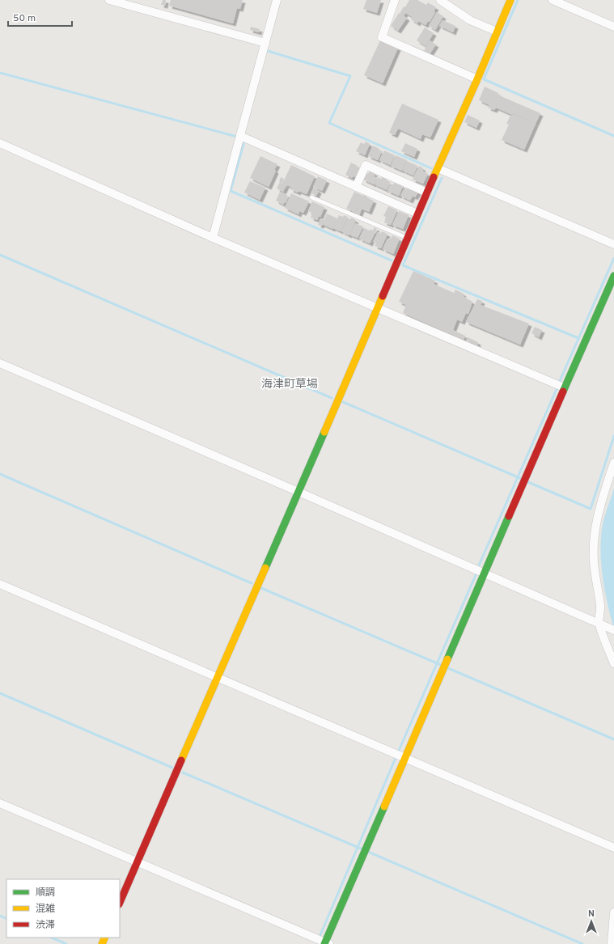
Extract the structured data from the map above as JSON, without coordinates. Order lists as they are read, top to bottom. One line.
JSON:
{"districts":["海津町草場"],"legend":["順調","混雑","渋滞"],"scale_bar":"50 m","north":"top"}
